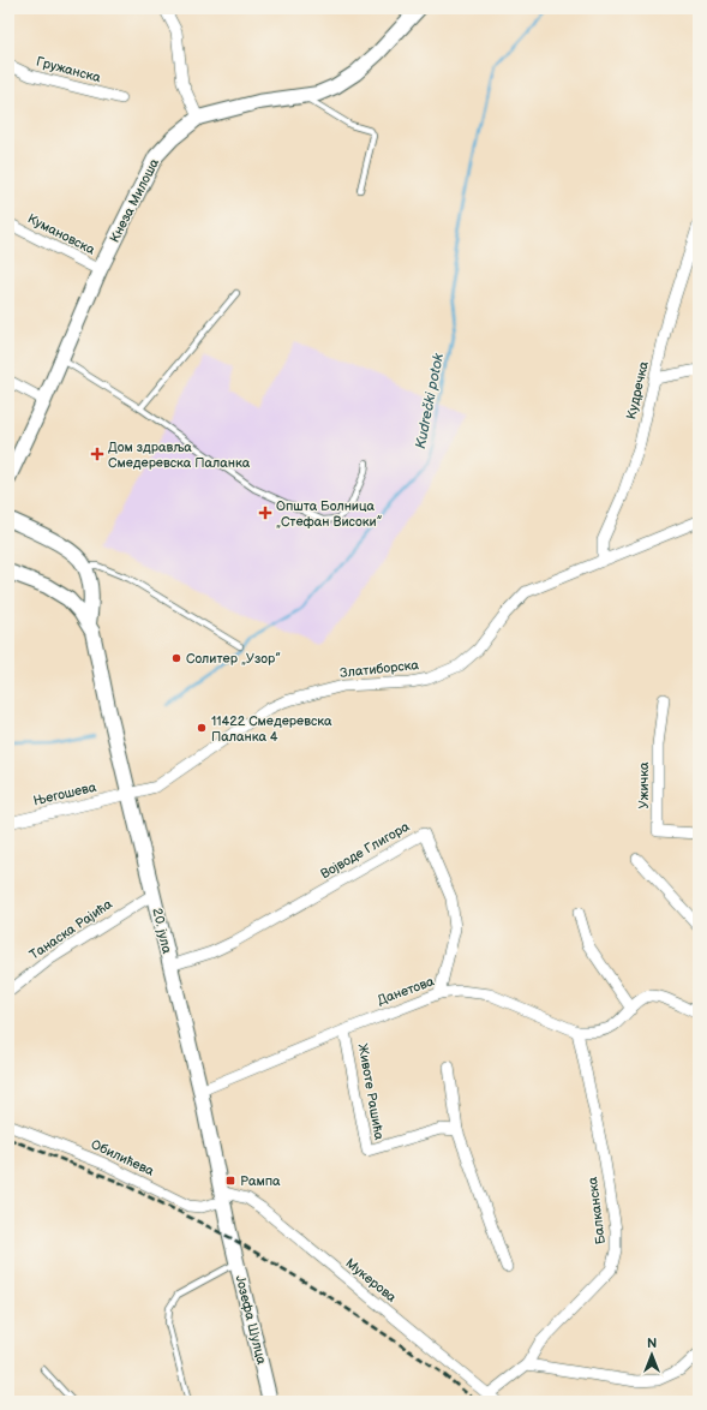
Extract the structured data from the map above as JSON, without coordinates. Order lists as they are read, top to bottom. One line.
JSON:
{"streets":{"main road":["Кнеза Милоша","20. јула","Јозефа Шулца"],"street":["Гружанска","Кумановска","Кудречка","Златиборска","Ужичка","Његошева","Војводе Глигора","Танаска Рајића","Данетова","Животе Рашића","Обилићева","Балканска","Мукерова"]},"crossings":[["Кнеза Милоша","Кумановска"],["Кудречка","Златиборска"],["Златиборска","Његошева"],["Златиборска","20. јула"],["Његошева","20. јула"],["Војводе Глигора","20. јула"],["Војводе Глигора","Данетова"],["Танаска Рајића","20. јула"],["20. јула","Данетова"],["20. јула","Обилићева"],["20. јула","Мукерова"],["20. јула","Јозефа Шулца"],["Данетова","Животе Рашића"],["Данетова","Балканска"],["Обилићева","Мукерова"],["Балканска","Мукерова"]],"water":["Kudrečki potok"],"places":{"health":["Дом здравља Смедеревска Паланка","Општа Болница „Стефан Високи”"],"other":["Солитер „Узор”","11422 Смедеревска Паланка 4"],"transit":["Рампа"]},"north":"top"}
